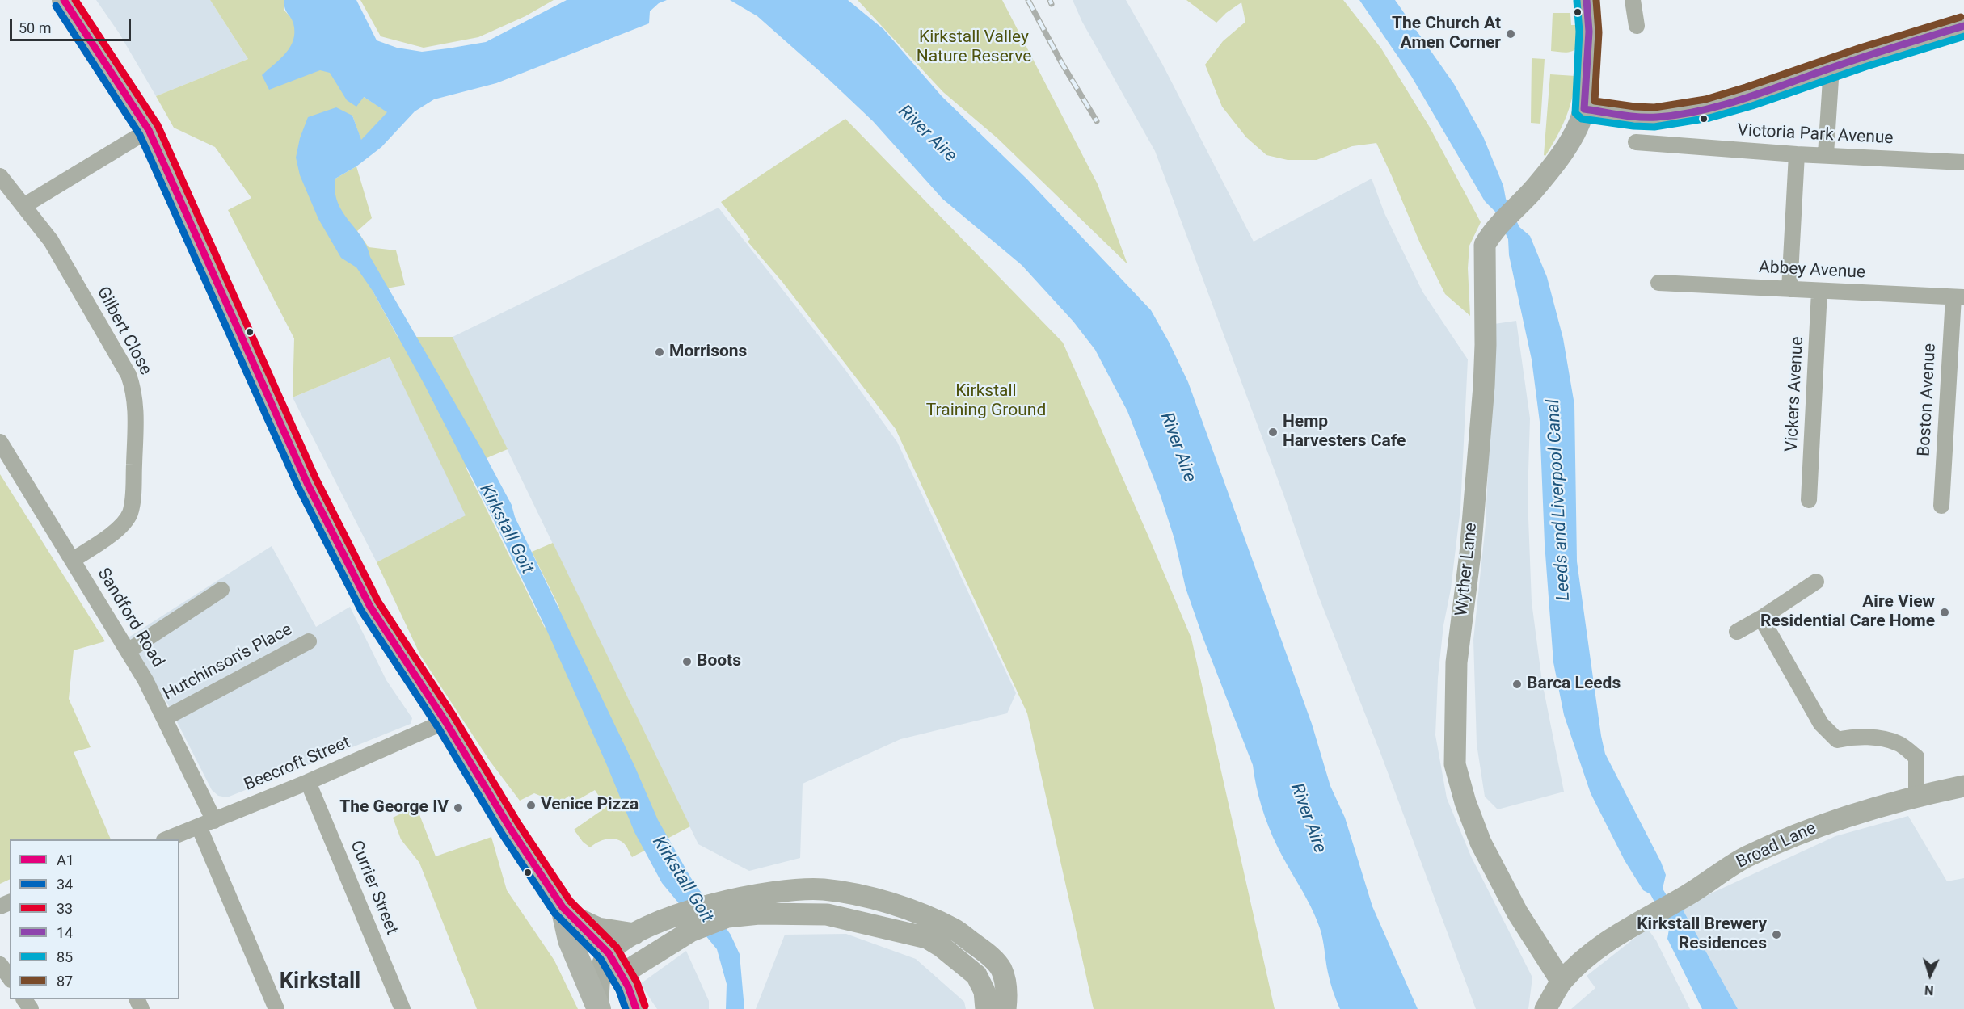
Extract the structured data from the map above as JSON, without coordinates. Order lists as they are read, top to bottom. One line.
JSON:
{"streets":{"street":["Victoria Park Avenue","Abbey Avenue","Gilbert Close","Vickers Avenue","Boston Avenue","Wyther Lane","Sandford Road","Hutchinson's Place","Beecroft Street","Broad Lane","Currier Street"]},"crossings":[["Abbey Avenue","Vickers Avenue"],["Abbey Avenue","Boston Avenue"],["Gilbert Close","Sandford Road"],["Wyther Lane","Broad Lane"],["Sandford Road","Hutchinson's Place"],["Sandford Road","Beecroft Street"],["Beecroft Street","Currier Street"]],"districts":["Kirkstall"],"water":["River Aire","Leeds and Liverpool Canal","Kirkstall Goit"],"parks":["Kirkstall Valley Nature Reserve","Kirkstall Training Ground"],"places":["The Church At Amen Corner","Morrisons","Hemp Harvesters Cafe","Aire View Residential Care Home","Boots","Barca Leeds","Venice Pizza","The George IV","Kirkstall Brewery Residences"],"lines":["transit line A1","transit line 33","transit line 14","transit line 87","transit line 85","transit line 34"],"legend":["A1","34","33","14","85","87"],"scale_bar":"50 m","north":"bottom"}
